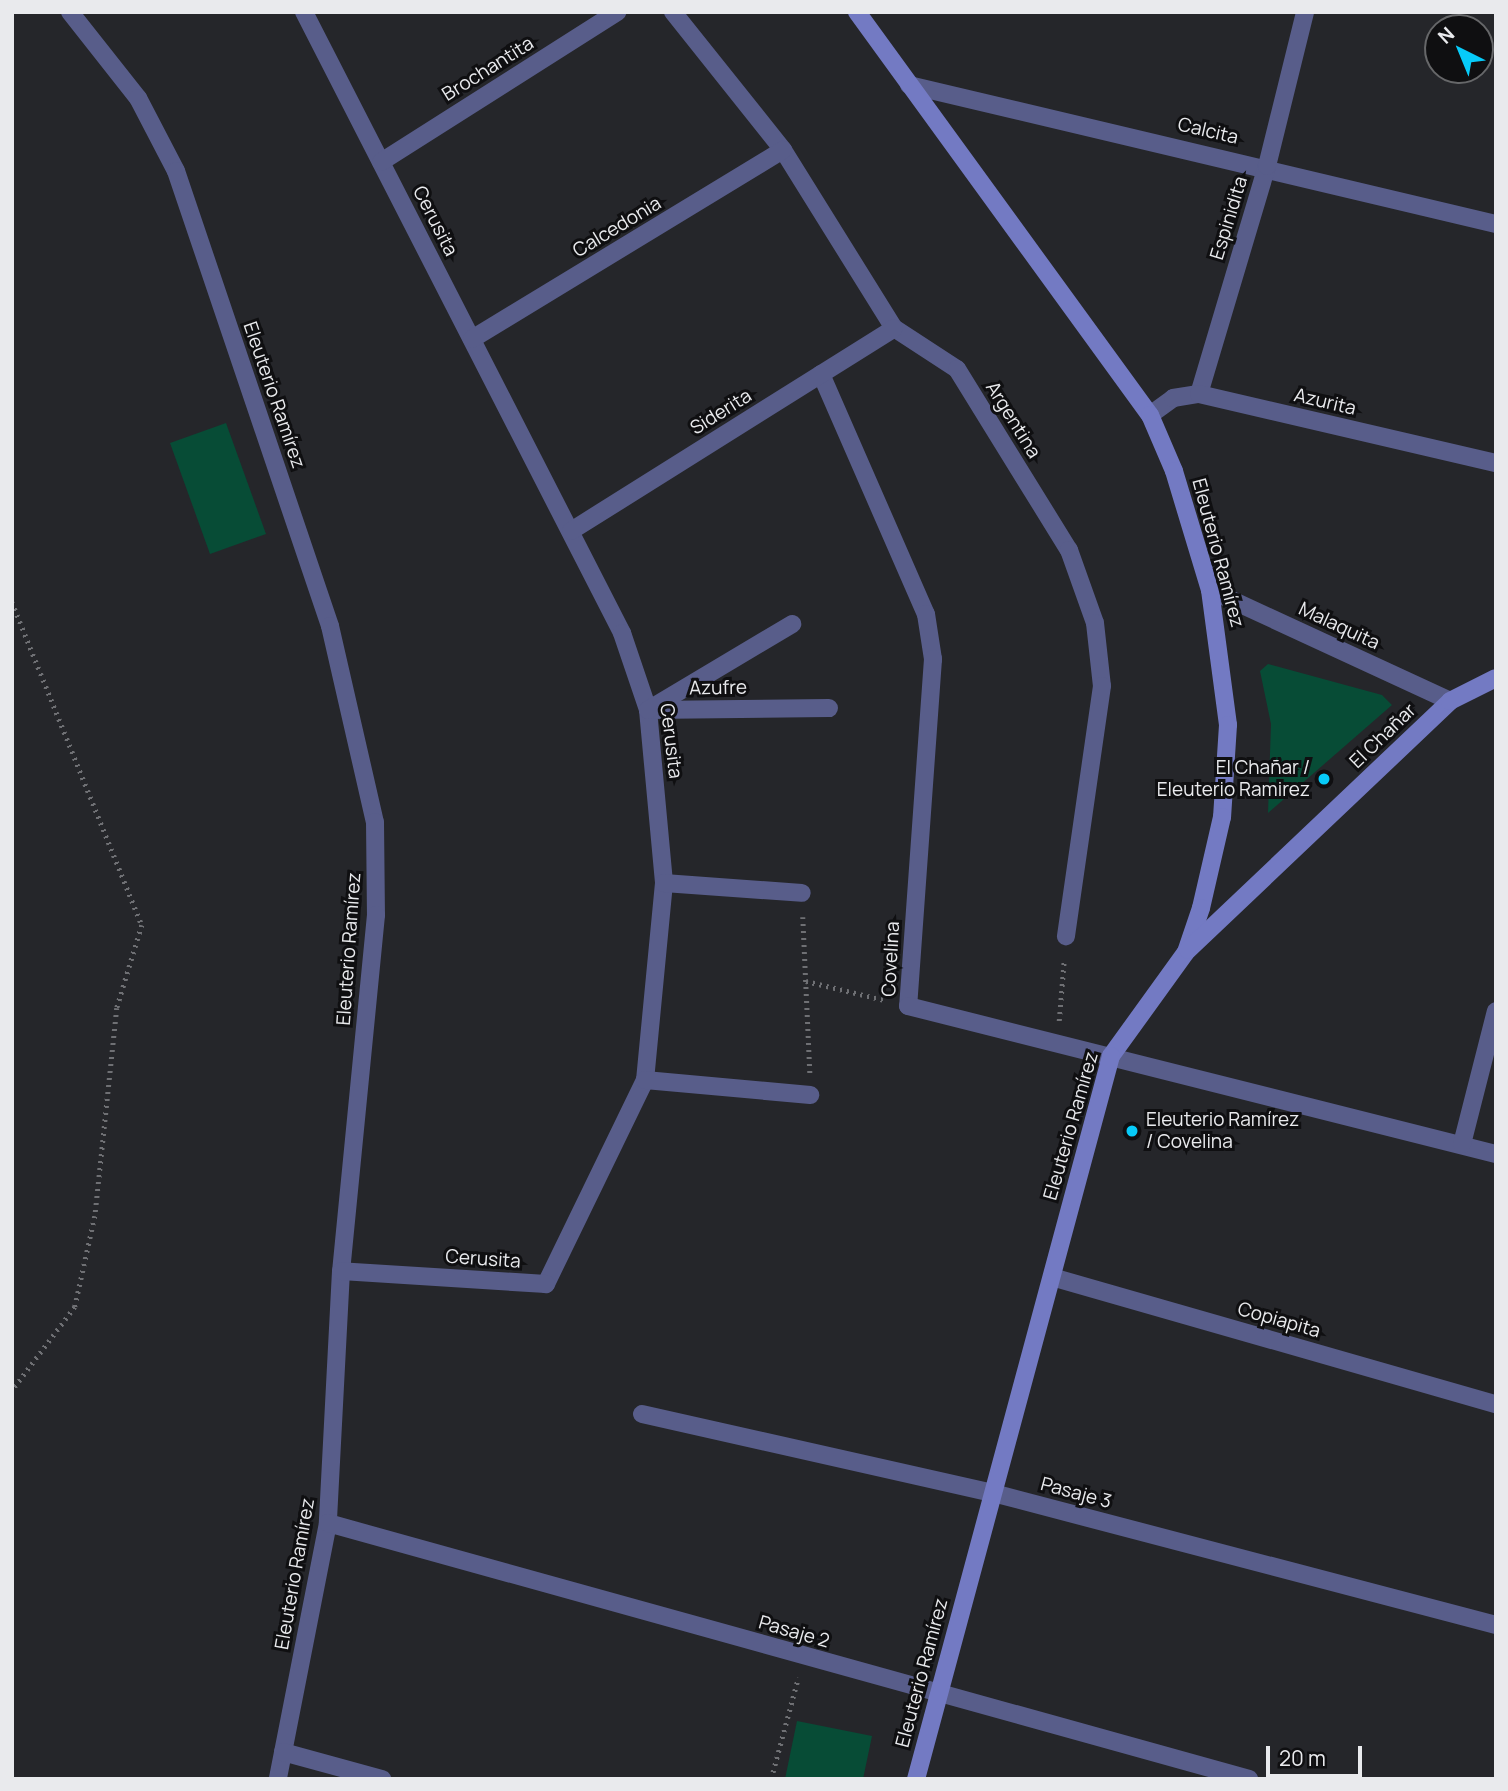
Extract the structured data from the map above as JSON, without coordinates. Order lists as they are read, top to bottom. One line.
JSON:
{"streets":{"street":["Brochantita","Calcita","Espinidita","Cerusita","Calcedonia","Eleuterio Ramírez","Azurita","Siderita","Argentina","Malaquita","Azufre","El Chañar","Covelina","Copiapita","Pasaje 3","Pasaje 2"]},"crossings":[["Brochantita","Cerusita"],["Calcita","Espinidita"],["Calcita","Eleuterio Ramírez"],["Espinidita","Azurita"],["Cerusita","Calcedonia"],["Cerusita","Eleuterio Ramírez"],["Cerusita","Siderita"],["Cerusita","Azufre"],["Calcedonia","Argentina"],["Eleuterio Ramírez","Azurita"],["Eleuterio Ramírez","Malaquita"],["Eleuterio Ramírez","El Chañar"],["Eleuterio Ramírez","Covelina"],["Eleuterio Ramírez","Copiapita"],["Eleuterio Ramírez","Pasaje 3"],["Eleuterio Ramírez","Pasaje 2"],["Siderita","Argentina"],["Siderita","Covelina"],["Malaquita","El Chañar"]],"places":["El Chañar / Eleuterio Ramirez","Eleuterio Ramírez / Covelina"],"scale_bar":"20 m","north":"top left"}
